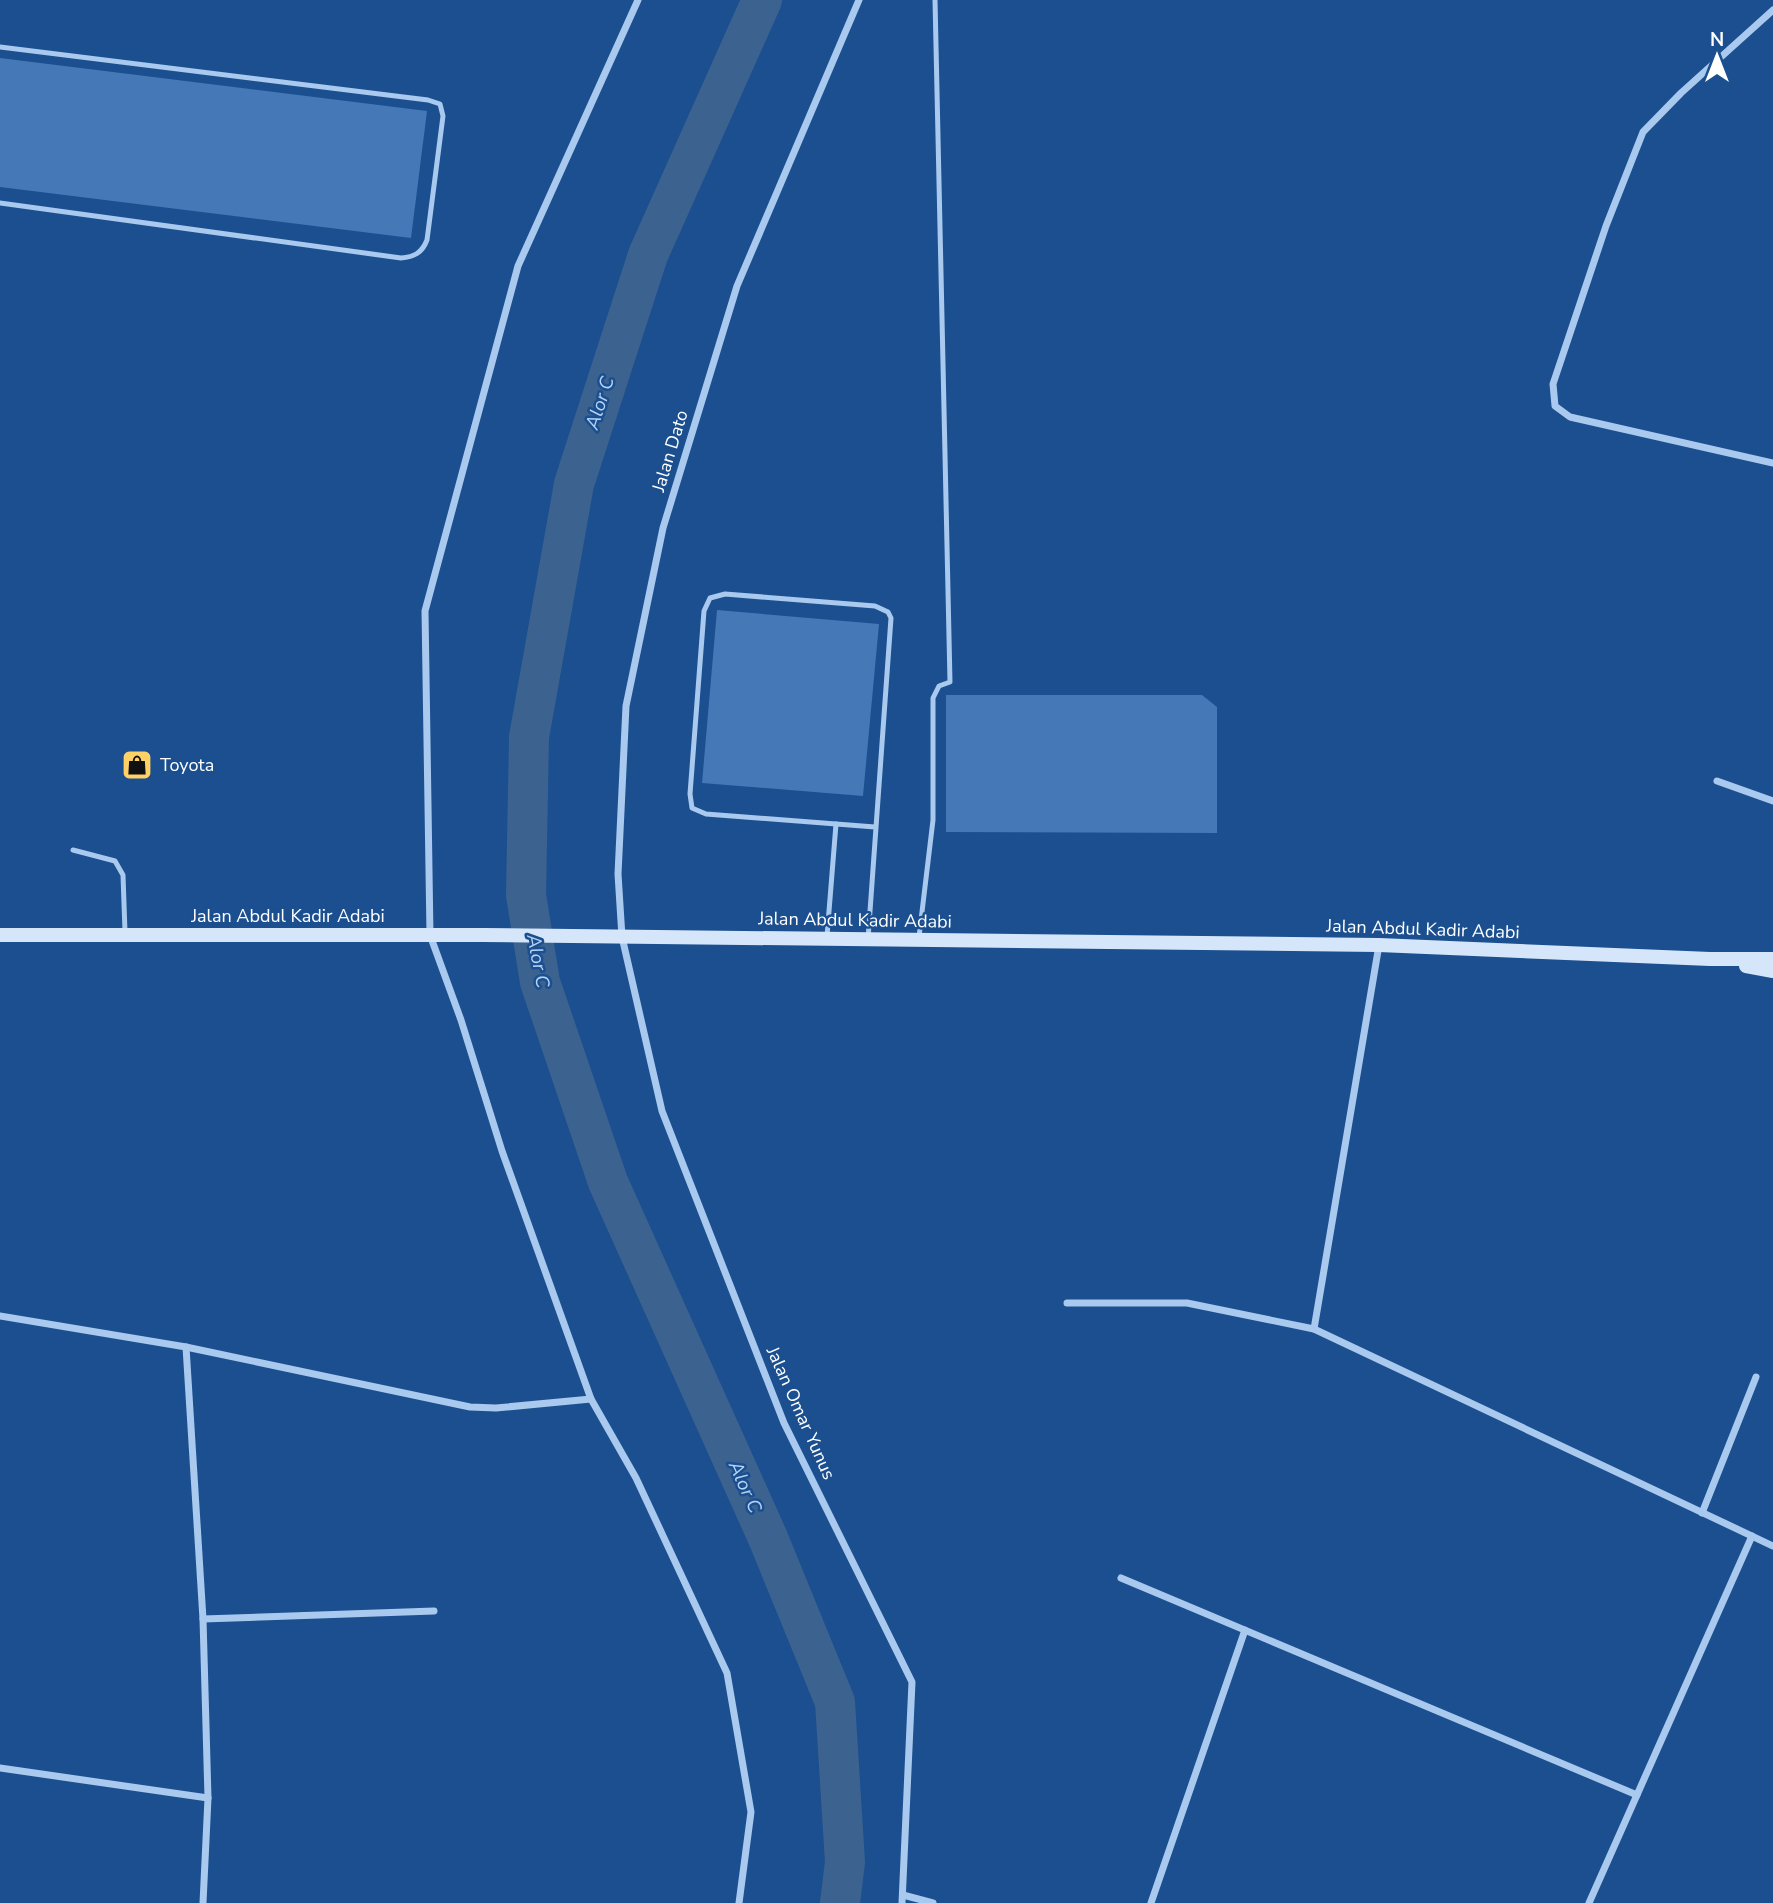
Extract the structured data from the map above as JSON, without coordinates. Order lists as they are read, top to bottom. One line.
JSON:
{"streets":{"main road":["Jalan Abdul Kadir Adabi"],"street":["Jalan Dato","Jalan Omar Yunus"]},"crossings":[["Jalan Dato","Jalan Abdul Kadir Adabi"],["Jalan Dato","Jalan Omar Yunus"],["Jalan Abdul Kadir Adabi","Jalan Omar Yunus"]],"water":["Alor C"],"places":{"shop":["Toyota"]},"north":"top"}
